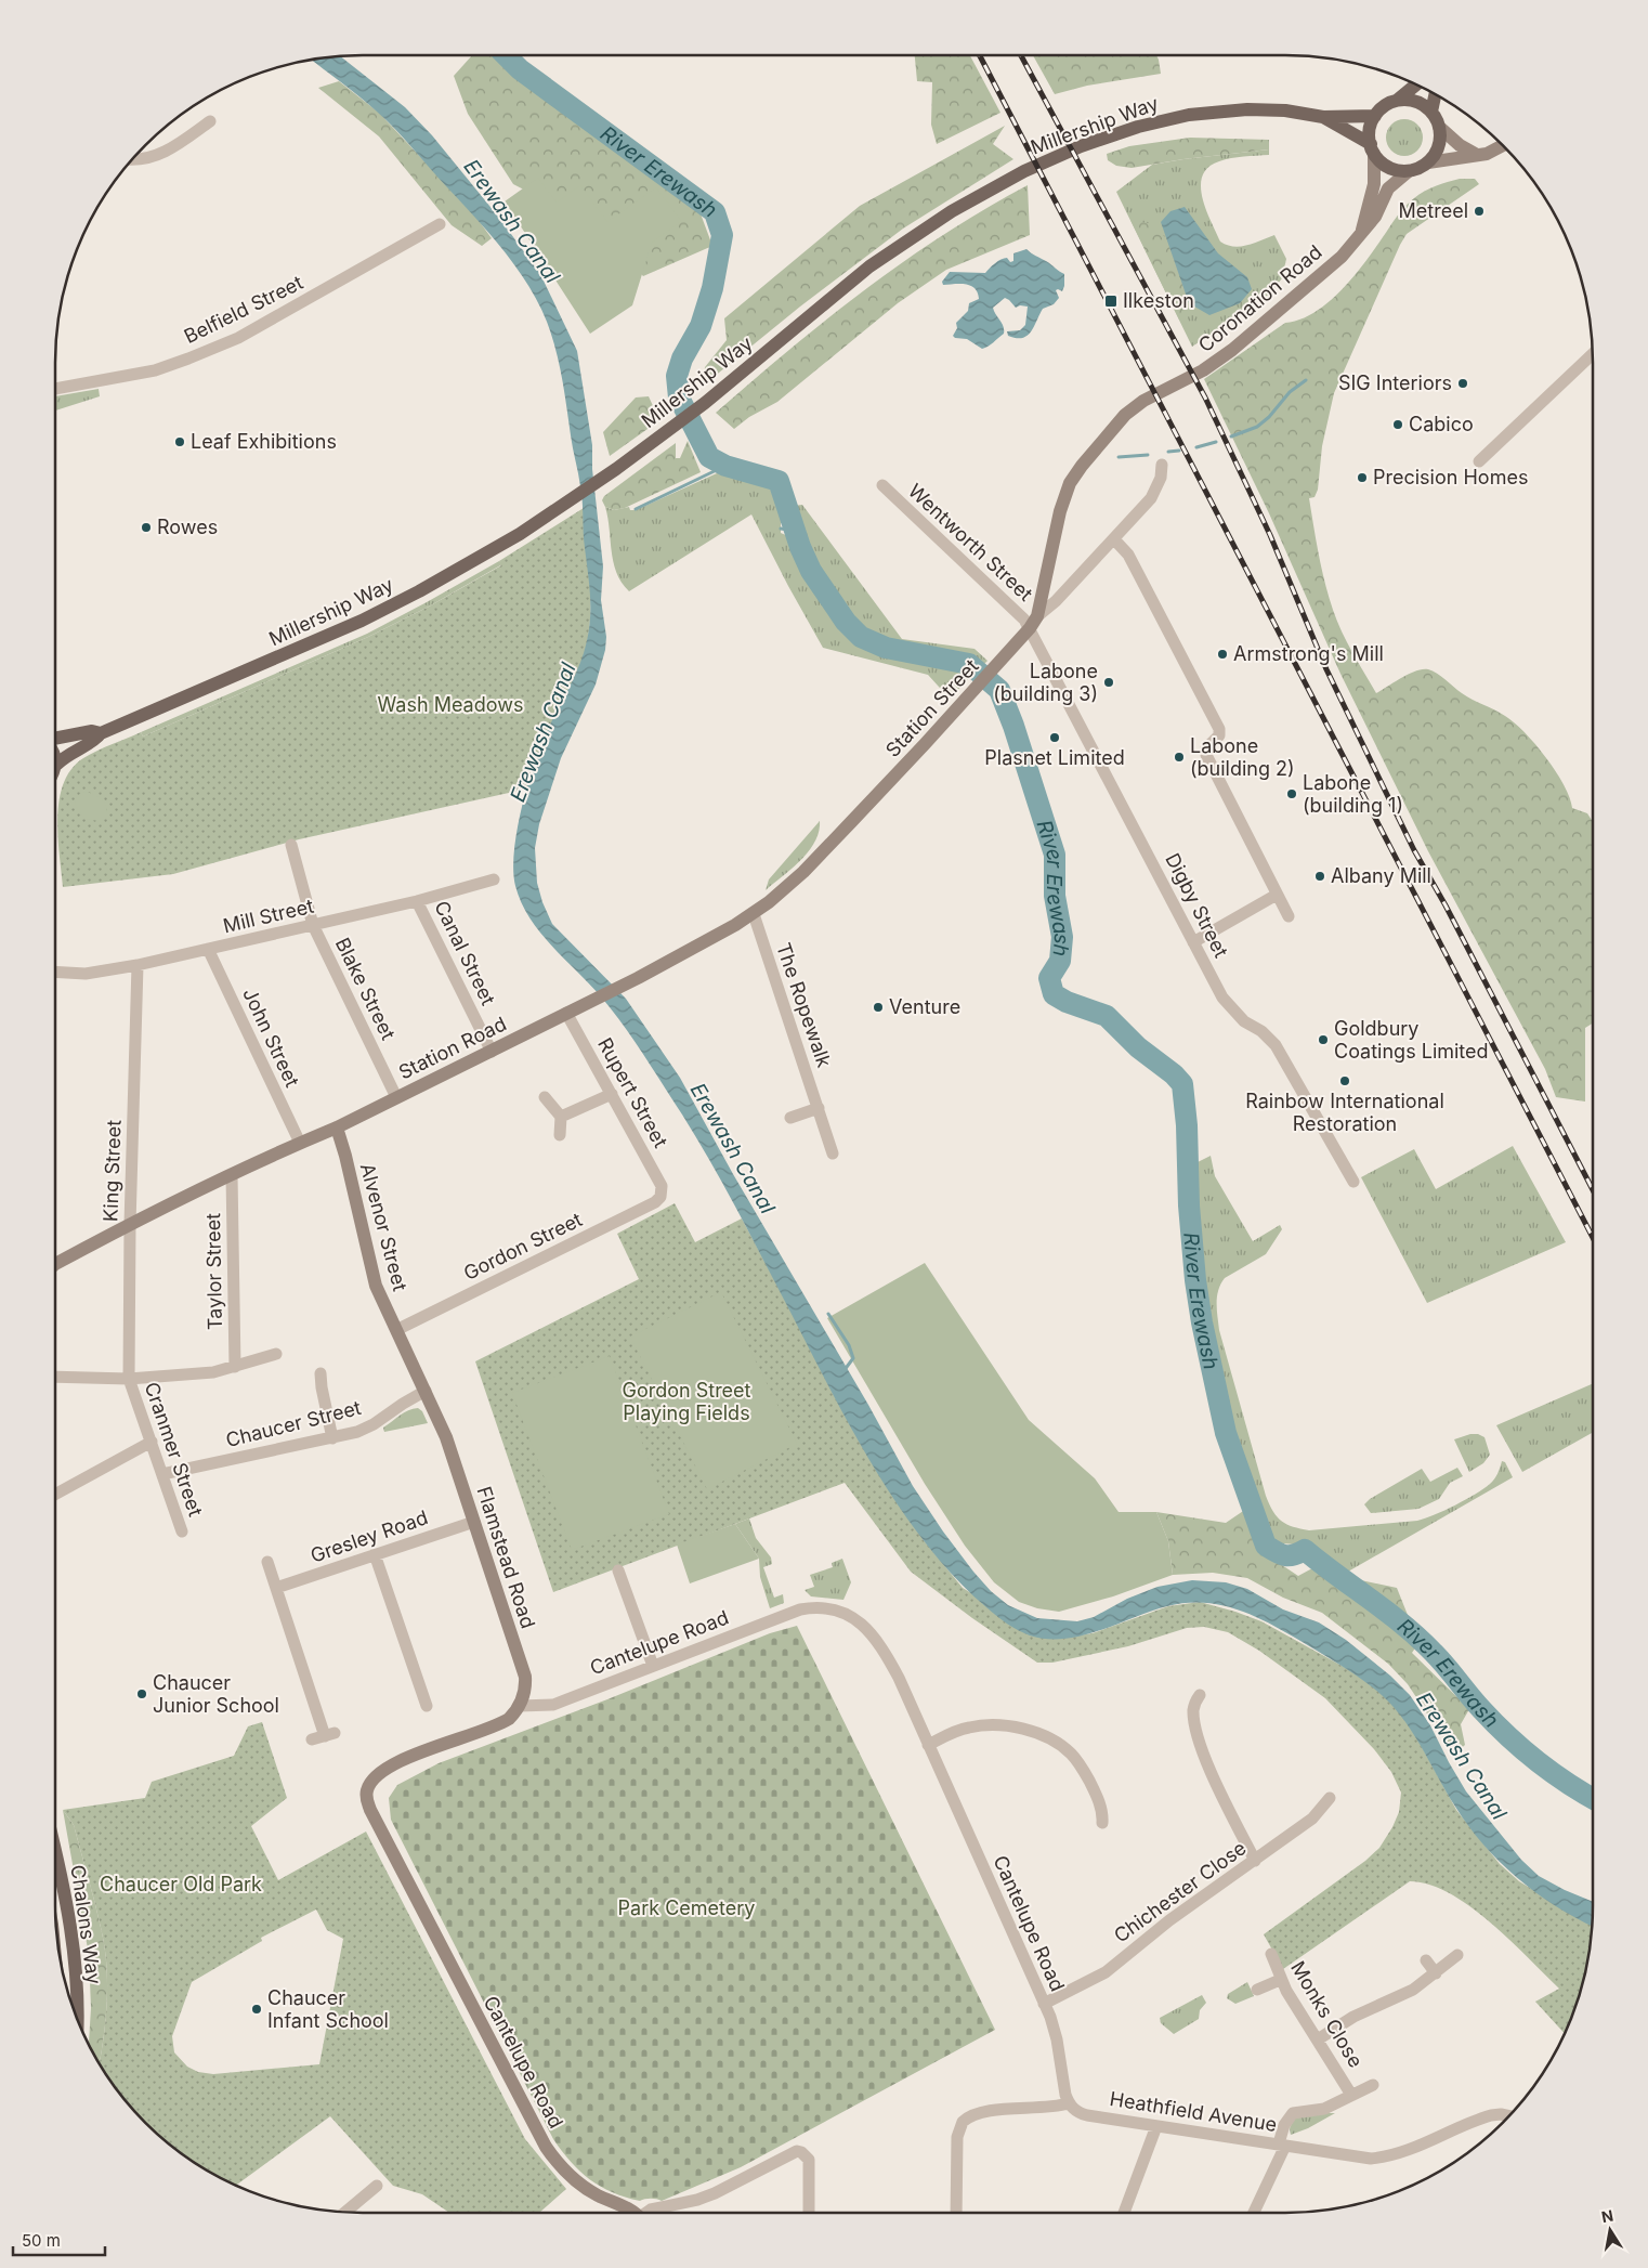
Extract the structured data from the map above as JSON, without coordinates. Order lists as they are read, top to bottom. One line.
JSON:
{"streets":{"main road":["Millership Way","Chalons Way"],"street":["Coronation Road","Belfield Street","Wentworth Street","Station Street","Digby Street","Mill Street","Canal Street","Blake Street","The Ropewalk","John Street","Station Road","Rupert Street","King Street","Alvenor Street","Gordon Street","Taylor Street","Chaucer Street","Cranmer Street","Gresley Road","Flamstead Road","Cantelupe Road","Chichester Close","Monks Close","Heathfield Avenue"]},"crossings":[["Millership Way","Coronation Road"],["Coronation Road","Station Street"],["Wentworth Street","Station Street"],["Wentworth Street","Digby Street"],["Station Street","Digby Street"],["Station Street","Station Road"],["Mill Street","Canal Street"],["Mill Street","Blake Street"],["Mill Street","John Street"],["Mill Street","King Street"],["Canal Street","Station Road"],["Blake Street","Station Road"],["The Ropewalk","Station Road"],["John Street","Station Road"],["Station Road","Rupert Street"],["Station Road","King Street"],["Station Road","Alvenor Street"],["Station Road","Taylor Street"],["Rupert Street","Gordon Street"],["King Street","Cranmer Street"],["Alvenor Street","Gordon Street"],["Alvenor Street","Chaucer Street"],["Alvenor Street","Flamstead Road"],["Chaucer Street","Cranmer Street"],["Gresley Road","Flamstead Road"],["Flamstead Road","Cantelupe Road"],["Cantelupe Road","Chichester Close"],["Cantelupe Road","Heathfield Avenue"],["Monks Close","Heathfield Avenue"]],"water":["River Erewash","Erewash Canal"],"parks":["Wash Meadows","Gordon Street Playing Fields","Chaucer Old Park","Park Cemetery"],"places":{"other":["Metreel","SIG Interiors","Cabico","Leaf Exhibitions","Precision Homes","Rowes","Armstrong's Mill","Labone (building 3)","Plasnet Limited","Labone (building 2)","Labone (building 1)","Albany Mill","Venture","Goldbury Coatings Limited","Rainbow International Restoration","Chaucer Junior School","Chaucer Infant School"],"transit":["Ilkeston"]},"scale_bar":"50 m","north":"top"}
